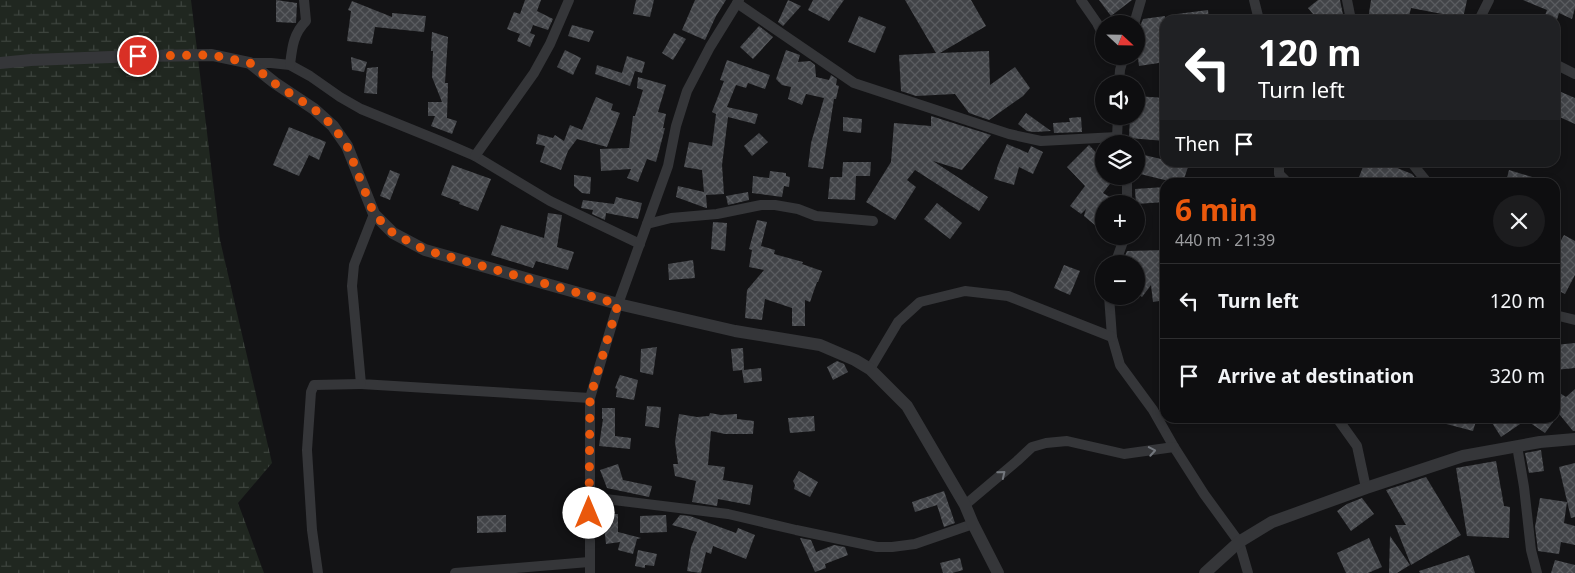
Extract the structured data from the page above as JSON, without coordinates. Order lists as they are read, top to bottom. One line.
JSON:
{"north":"right","page":{"map_buttons":["+","−"],"turn":["120 m","Turn left"],"then":"Then","heading":["6 min","440 m · 21:39"],"list":[{"name":"Turn left","value":"120 m"},{"name":"Arrive at destination","value":"320 m"}]}}
